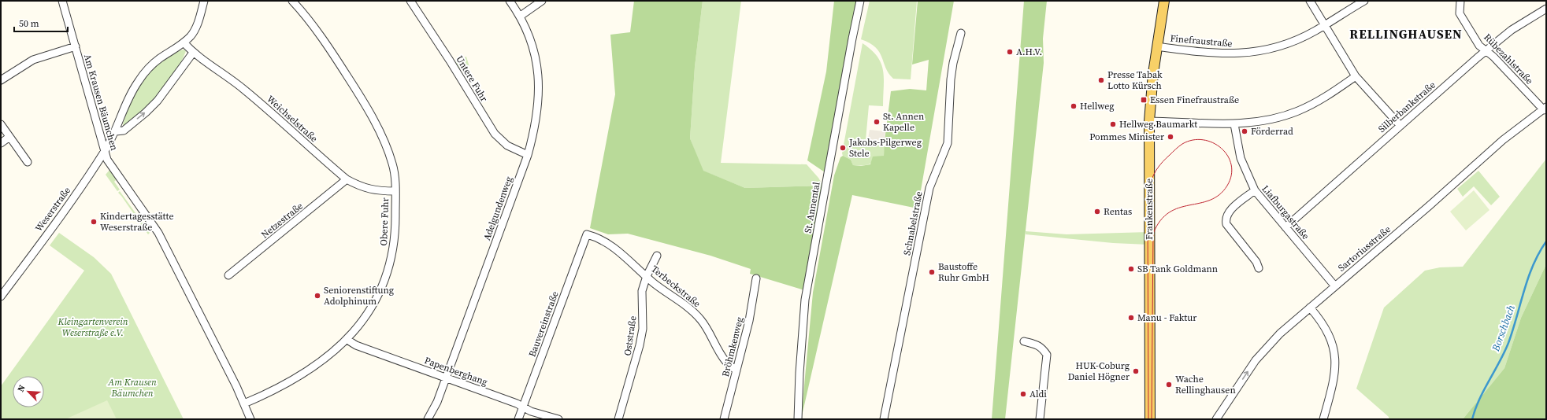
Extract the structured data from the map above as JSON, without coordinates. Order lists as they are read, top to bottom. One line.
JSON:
{"streets":{"main road":["Frankenstraße"],"street":["Finefraustraße","Rübezahlstraße","Untere Fuhr","Am Krausen Bäumchen","Silberbankstraße","Weichselstraße","St. Annental","Adelgundenweg","Weserstraße","Liafburgastraße","Netzestraße","Obere Fuhr","Schnabelstraße","Sartoriusstraße","Terbeckstraße","Bauvereinstraße","Oststraße","Bröhmkenweg","Papenberghang"]},"crossings":[["Finefraustraße","Frankenstraße"],["Rübezahlstraße","Silberbankstraße"],["Rübezahlstraße","Sartoriusstraße"],["Untere Fuhr","Adelgundenweg"],["Am Krausen Bäumchen","Weserstraße"],["Am Krausen Bäumchen","Obere Fuhr"],["Silberbankstraße","Liafburgastraße"],["Weichselstraße","Weserstraße"],["Weichselstraße","Netzestraße"],["Weichselstraße","Obere Fuhr"],["Adelgundenweg","Papenberghang"],["Liafburgastraße","Sartoriusstraße"],["Obere Fuhr","Papenberghang"],["Terbeckstraße","Bauvereinstraße"],["Terbeckstraße","Oststraße"],["Terbeckstraße","Bröhmkenweg"],["Bauvereinstraße","Papenberghang"]],"districts":["RELLINGHAUSEN"],"water":["Borschbach"],"parks":["Kleingartenverein Weserstraße e.V.","Am Krausen Bäumchen"],"places":{"other":["A.H.V.","Presse Tabak Lotto Kürsch","Hellweg","St. Annen Kapelle","Hellweg Baumarkt","Förderrad","Pommes Minister","Jakobs-Pilgerweg Stele","Rentas","Kindertagesstätte Weserstraße","SB Tank Goldmann","Baustoffe Ruhr GmbH","Seniorenstiftung Adolphinum","Manu - Faktur","HUK-Coburg Daniel Högner","Wache Rellinghausen","Aldi"],"transit":["Essen Finefraustraße"]},"scale_bar":"50 m","north":"top left"}
